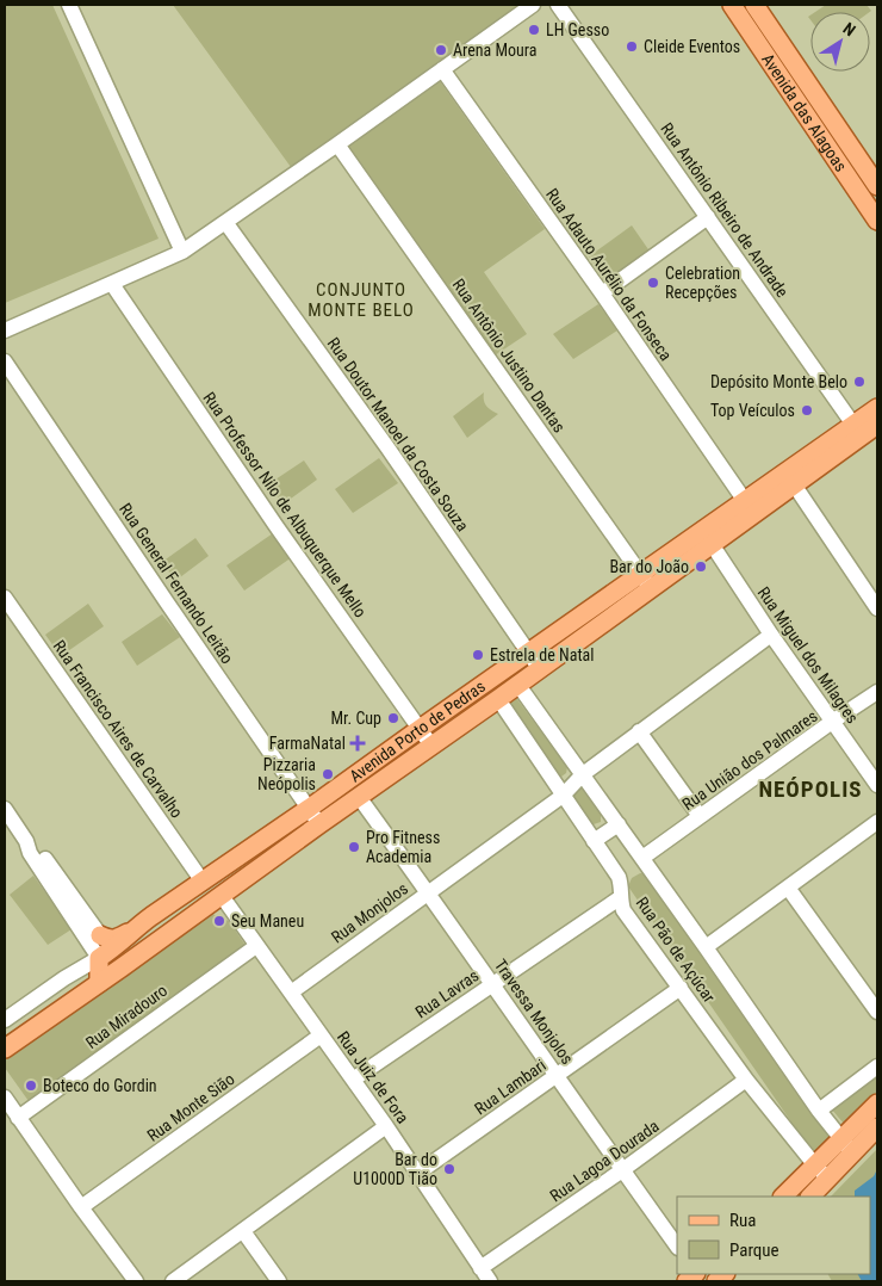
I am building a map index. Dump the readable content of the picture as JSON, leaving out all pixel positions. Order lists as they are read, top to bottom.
{
  "streets": {
    "main road": ["Avenida das Alagoas", "Avenida Porto de Pedras"],
    "street": [
      "Rua Antônio Ribeiro de Andrade",
      "Rua Adauto Aurélio da Fonseca",
      "Rua Antônio Justino Dantas",
      "Rua Doutor Manoel da Costa Souza",
      "Rua Professor Nilo de Albuquerque Mello",
      "Rua General Fernando Leitão",
      "Rua Miguel dos Milagres",
      "Rua Francisco Aires de Carvalho",
      "Rua União dos Palmares",
      "Rua Monjolos",
      "Rua Pão de Açúcar",
      "Rua Lavras",
      "Travessa Monjolos",
      "Rua Miradouro",
      "Rua Juiz de Fora",
      "Rua Lambari",
      "Rua Monte Sião",
      "Rua Lagoa Dourada"
    ]
  },
  "crossings": [
    ["Rua Antônio Ribeiro de Andrade", "Avenida Porto de Pedras"],
    ["Rua Adauto Aurélio da Fonseca", "Avenida Porto de Pedras"],
    ["Rua Antônio Justino Dantas", "Avenida Porto de Pedras"],
    ["Rua Doutor Manoel da Costa Souza", "Avenida Porto de Pedras"],
    ["Rua Professor Nilo de Albuquerque Mello", "Avenida Porto de Pedras"],
    ["Rua General Fernando Leitão", "Avenida Porto de Pedras"],
    ["Rua Miguel dos Milagres", "Avenida Porto de Pedras"],
    ["Rua Miguel dos Milagres", "Rua União dos Palmares"],
    ["Rua Miguel dos Milagres", "Rua Monjolos"],
    ["Rua Francisco Aires de Carvalho", "Avenida Porto de Pedras"],
    ["Avenida Porto de Pedras", "Rua Pão de Açúcar"],
    ["Avenida Porto de Pedras", "Travessa Monjolos"],
    ["Avenida Porto de Pedras", "Rua Juiz de Fora"],
    ["Rua União dos Palmares", "Rua Pão de Açúcar"],
    ["Rua Monjolos", "Rua Pão de Açúcar"],
    ["Rua Monjolos", "Travessa Monjolos"],
    ["Rua Monjolos", "Rua Juiz de Fora"],
    ["Rua Pão de Açúcar", "Rua Lavras"],
    ["Rua Pão de Açúcar", "Rua Lambari"],
    ["Rua Pão de Açúcar", "Rua Lagoa Dourada"],
    ["Rua Lavras", "Travessa Monjolos"],
    ["Rua Lavras", "Rua Juiz de Fora"],
    ["Travessa Monjolos", "Rua Lambari"],
    ["Travessa Monjolos", "Rua Lagoa Dourada"],
    ["Rua Miradouro", "Rua Juiz de Fora"],
    ["Rua Juiz de Fora", "Rua Lambari"],
    ["Rua Juiz de Fora", "Rua Monte Sião"],
    ["Rua Juiz de Fora", "Rua Lagoa Dourada"]
  ],
  "districts": ["CONJUNTO MONTE BELO", "NEÓPOLIS"],
  "places": {
    "other": [
      "LH Gesso",
      "Cleide Eventos",
      "Arena Moura",
      "Celebration Recepções",
      "Depósito Monte Belo",
      "Top Veículos",
      "Bar do João",
      "Estrela de Natal",
      "Mr. Cup",
      "Pizzaria Neópolis",
      "Pro Fitness Academia",
      "Seu Maneu",
      "Boteco do Gordin",
      "Bar do U1000D Tião"
    ],
    "health": ["FarmaNatal"]
  },
  "legend": ["Rua", "Parque"],
  "north": "top right"
}
